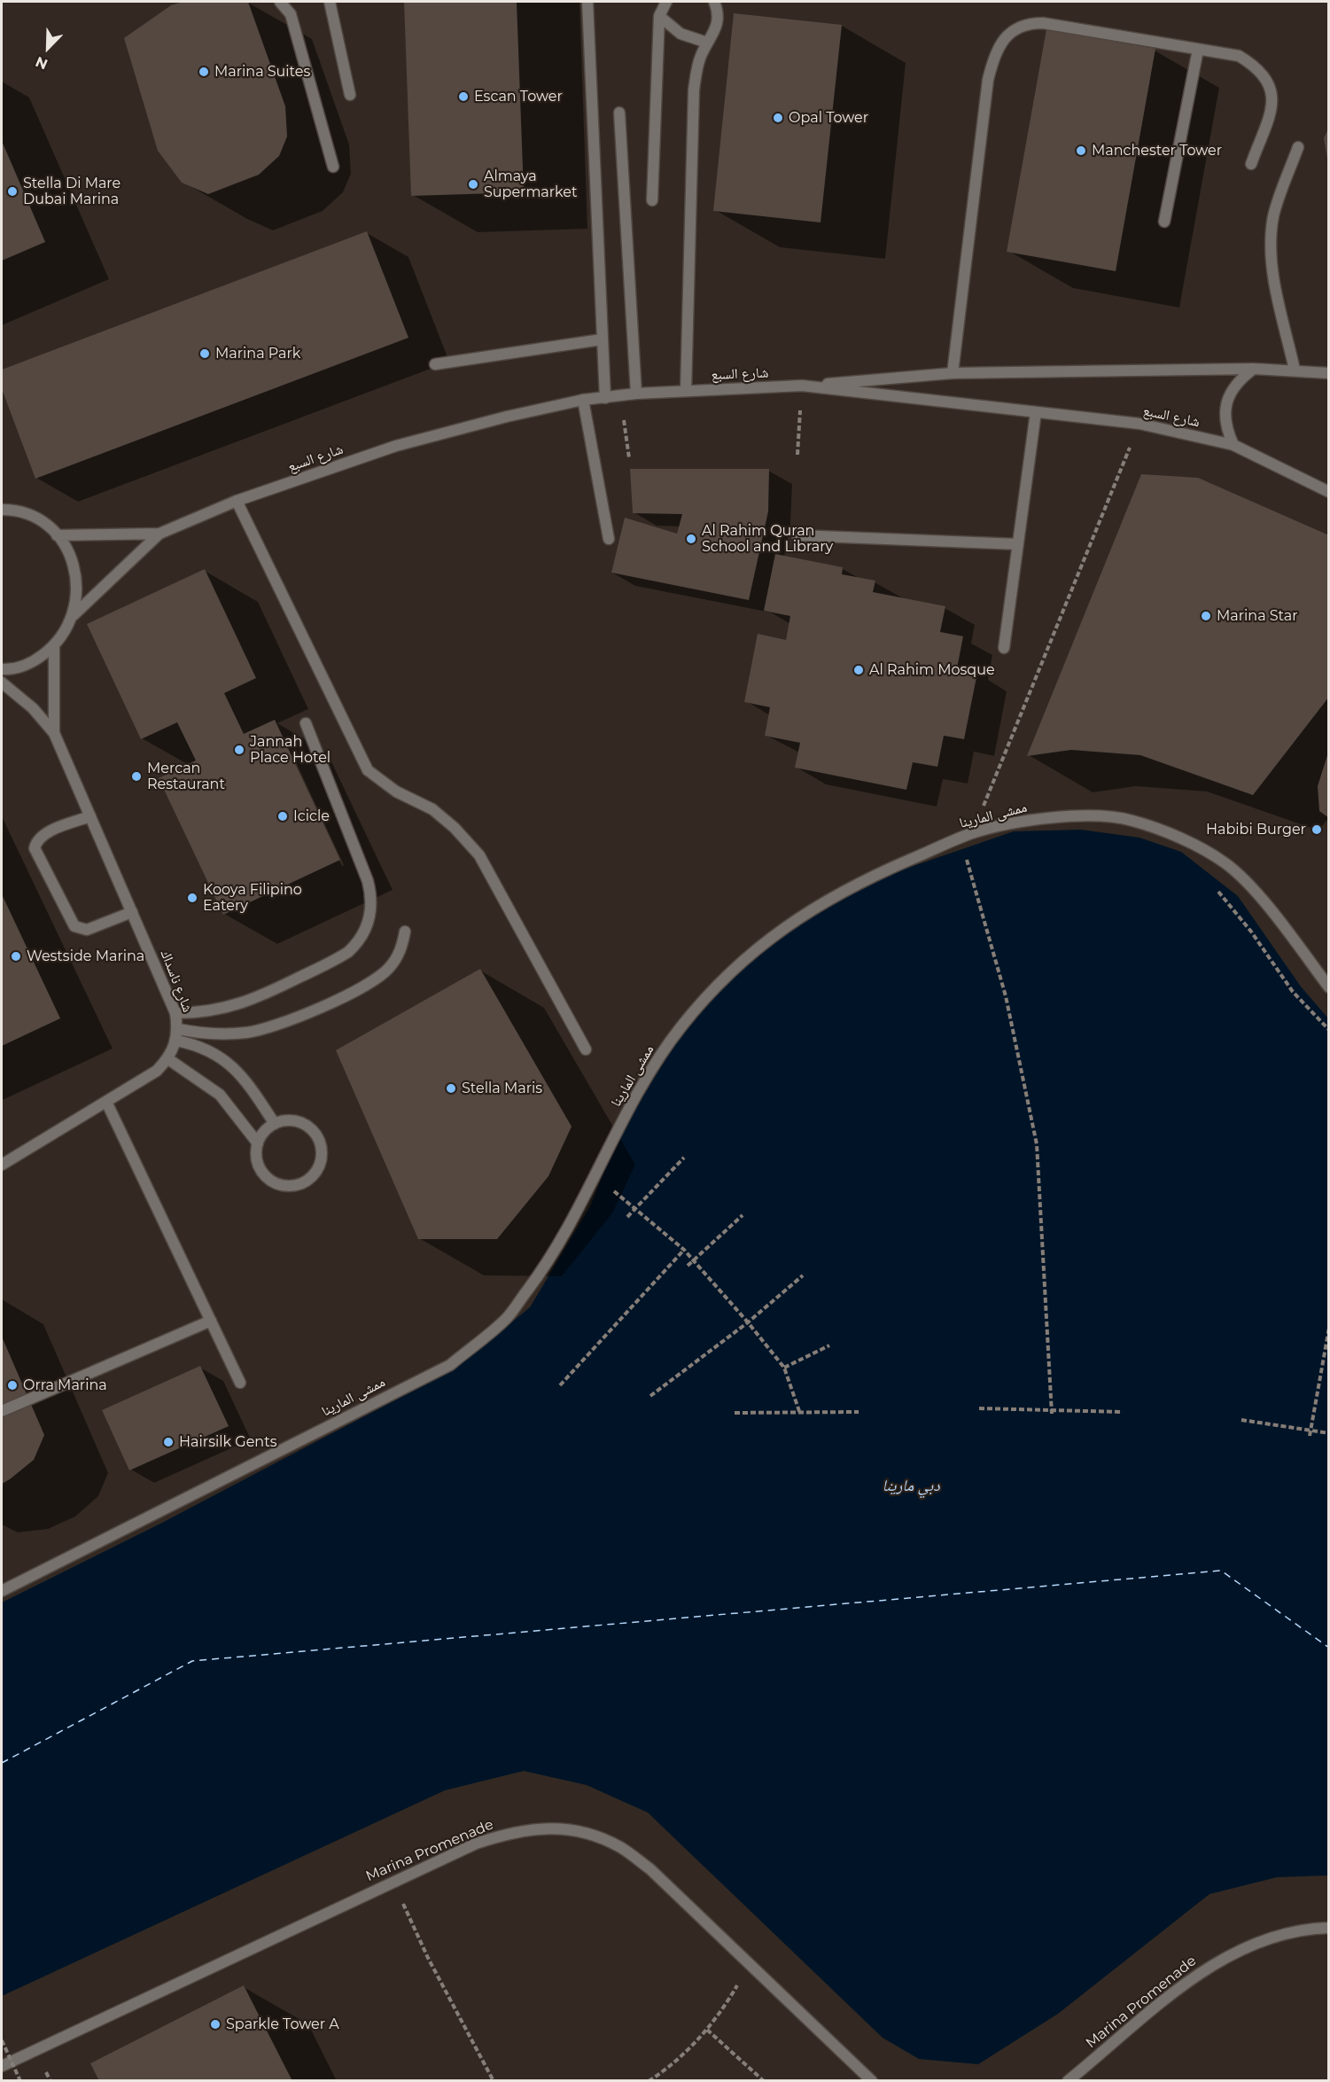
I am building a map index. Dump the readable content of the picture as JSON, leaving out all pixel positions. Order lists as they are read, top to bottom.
{
  "streets": {
    "street": [
      "شارع السبع",
      "ممشى المارينا",
      "شارع ناسداك",
      "Marina Promenade"
    ]
  },
  "water": ["دبي مارينا"],
  "places": [
    "Marina Suites",
    "Escan Tower",
    "Opal Tower",
    "Manchester Tower",
    "Almaya Supermarket",
    "Stella Di Mare Dubai Marina",
    "Marina Park",
    "Al Rahim Quran School and Library",
    "Marina Star",
    "Al Rahim Mosque",
    "Jannah Place Hotel",
    "Mercan Restaurant",
    "Icicle",
    "Habibi Burger",
    "Kooya Filipino Eatery",
    "Westside Marina",
    "Stella Maris",
    "Orra Marina",
    "Hairsilk Gents",
    "Sparkle Tower A"
  ],
  "north": "bottom left"
}
